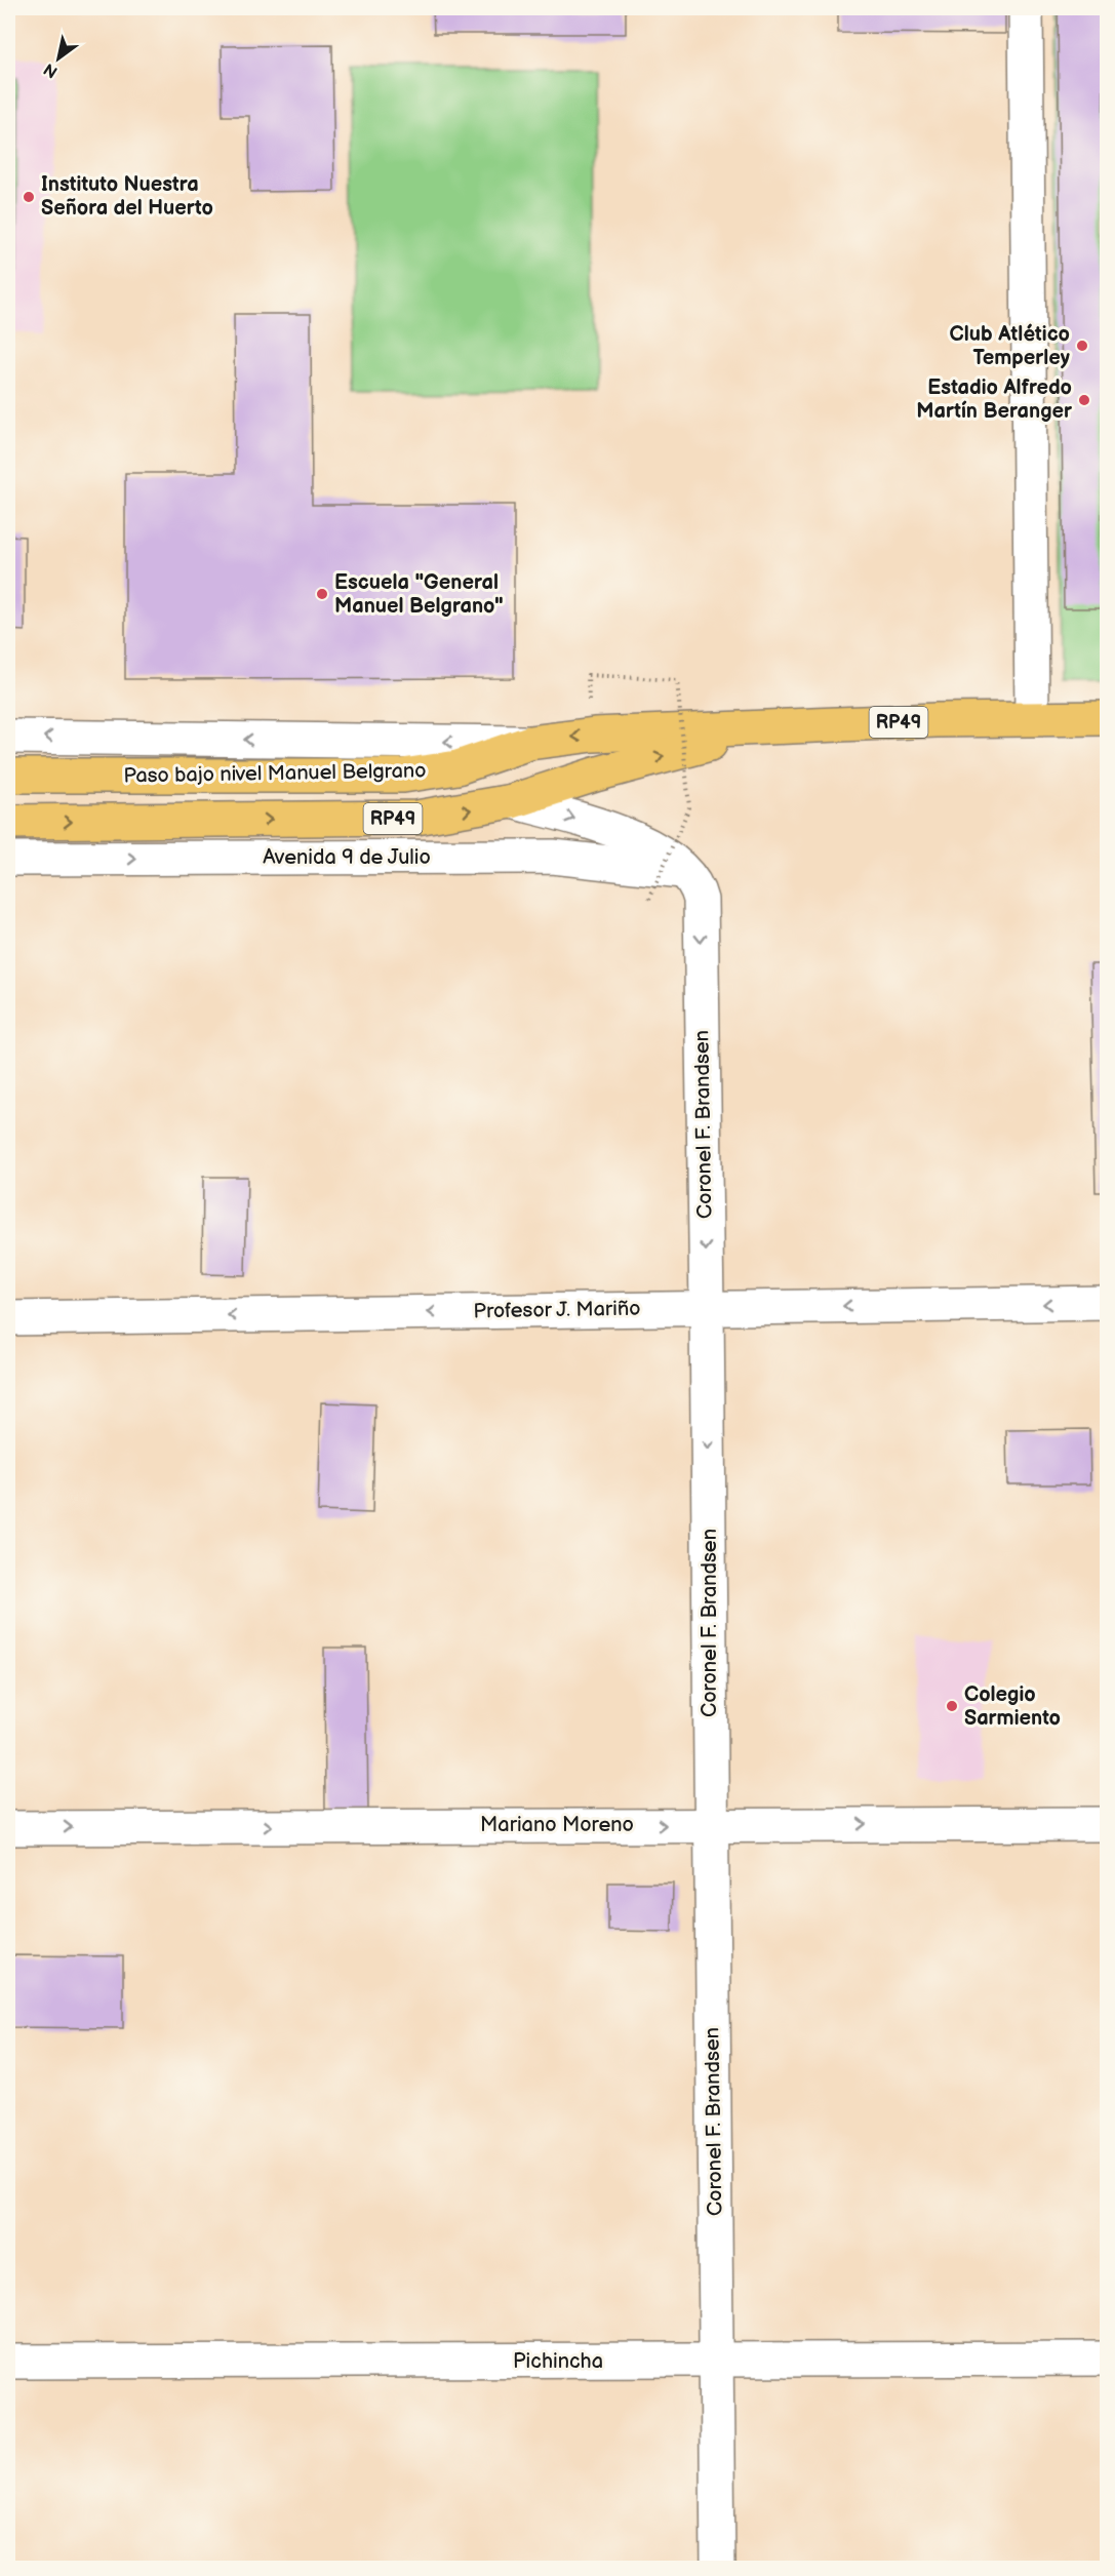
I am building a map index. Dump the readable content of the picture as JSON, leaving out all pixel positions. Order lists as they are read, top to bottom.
{
  "streets": {
    "main road": ["RP49", "Paso bajo nivel Manuel Belgrano"],
    "street": [
      "Avenida 9 de Julio",
      "Coronel F. Brandsen",
      "Profesor J. Mariño",
      "Mariano Moreno",
      "Pichincha"
    ]
  },
  "crossings": [
    ["RP49", "Paso bajo nivel Manuel Belgrano"],
    ["RP49", "Coronel F. Brandsen"],
    ["Avenida 9 de Julio", "Coronel F. Brandsen"],
    ["Coronel F. Brandsen", "Profesor J. Mariño"],
    ["Coronel F. Brandsen", "Mariano Moreno"],
    ["Coronel F. Brandsen", "Pichincha"]
  ],
  "one_way": ["Coronel F. Brandsen", "Profesor J. Mariño", "Mariano Moreno"],
  "places": [
    "Instituto Nuestra Señora del Huerto",
    "Club Atlético Temperley",
    "Estadio Alfredo Martín Beranger",
    "Escuela \"General Manuel Belgrano\"",
    "Colegio Sarmiento"
  ],
  "north": "bottom left"
}
